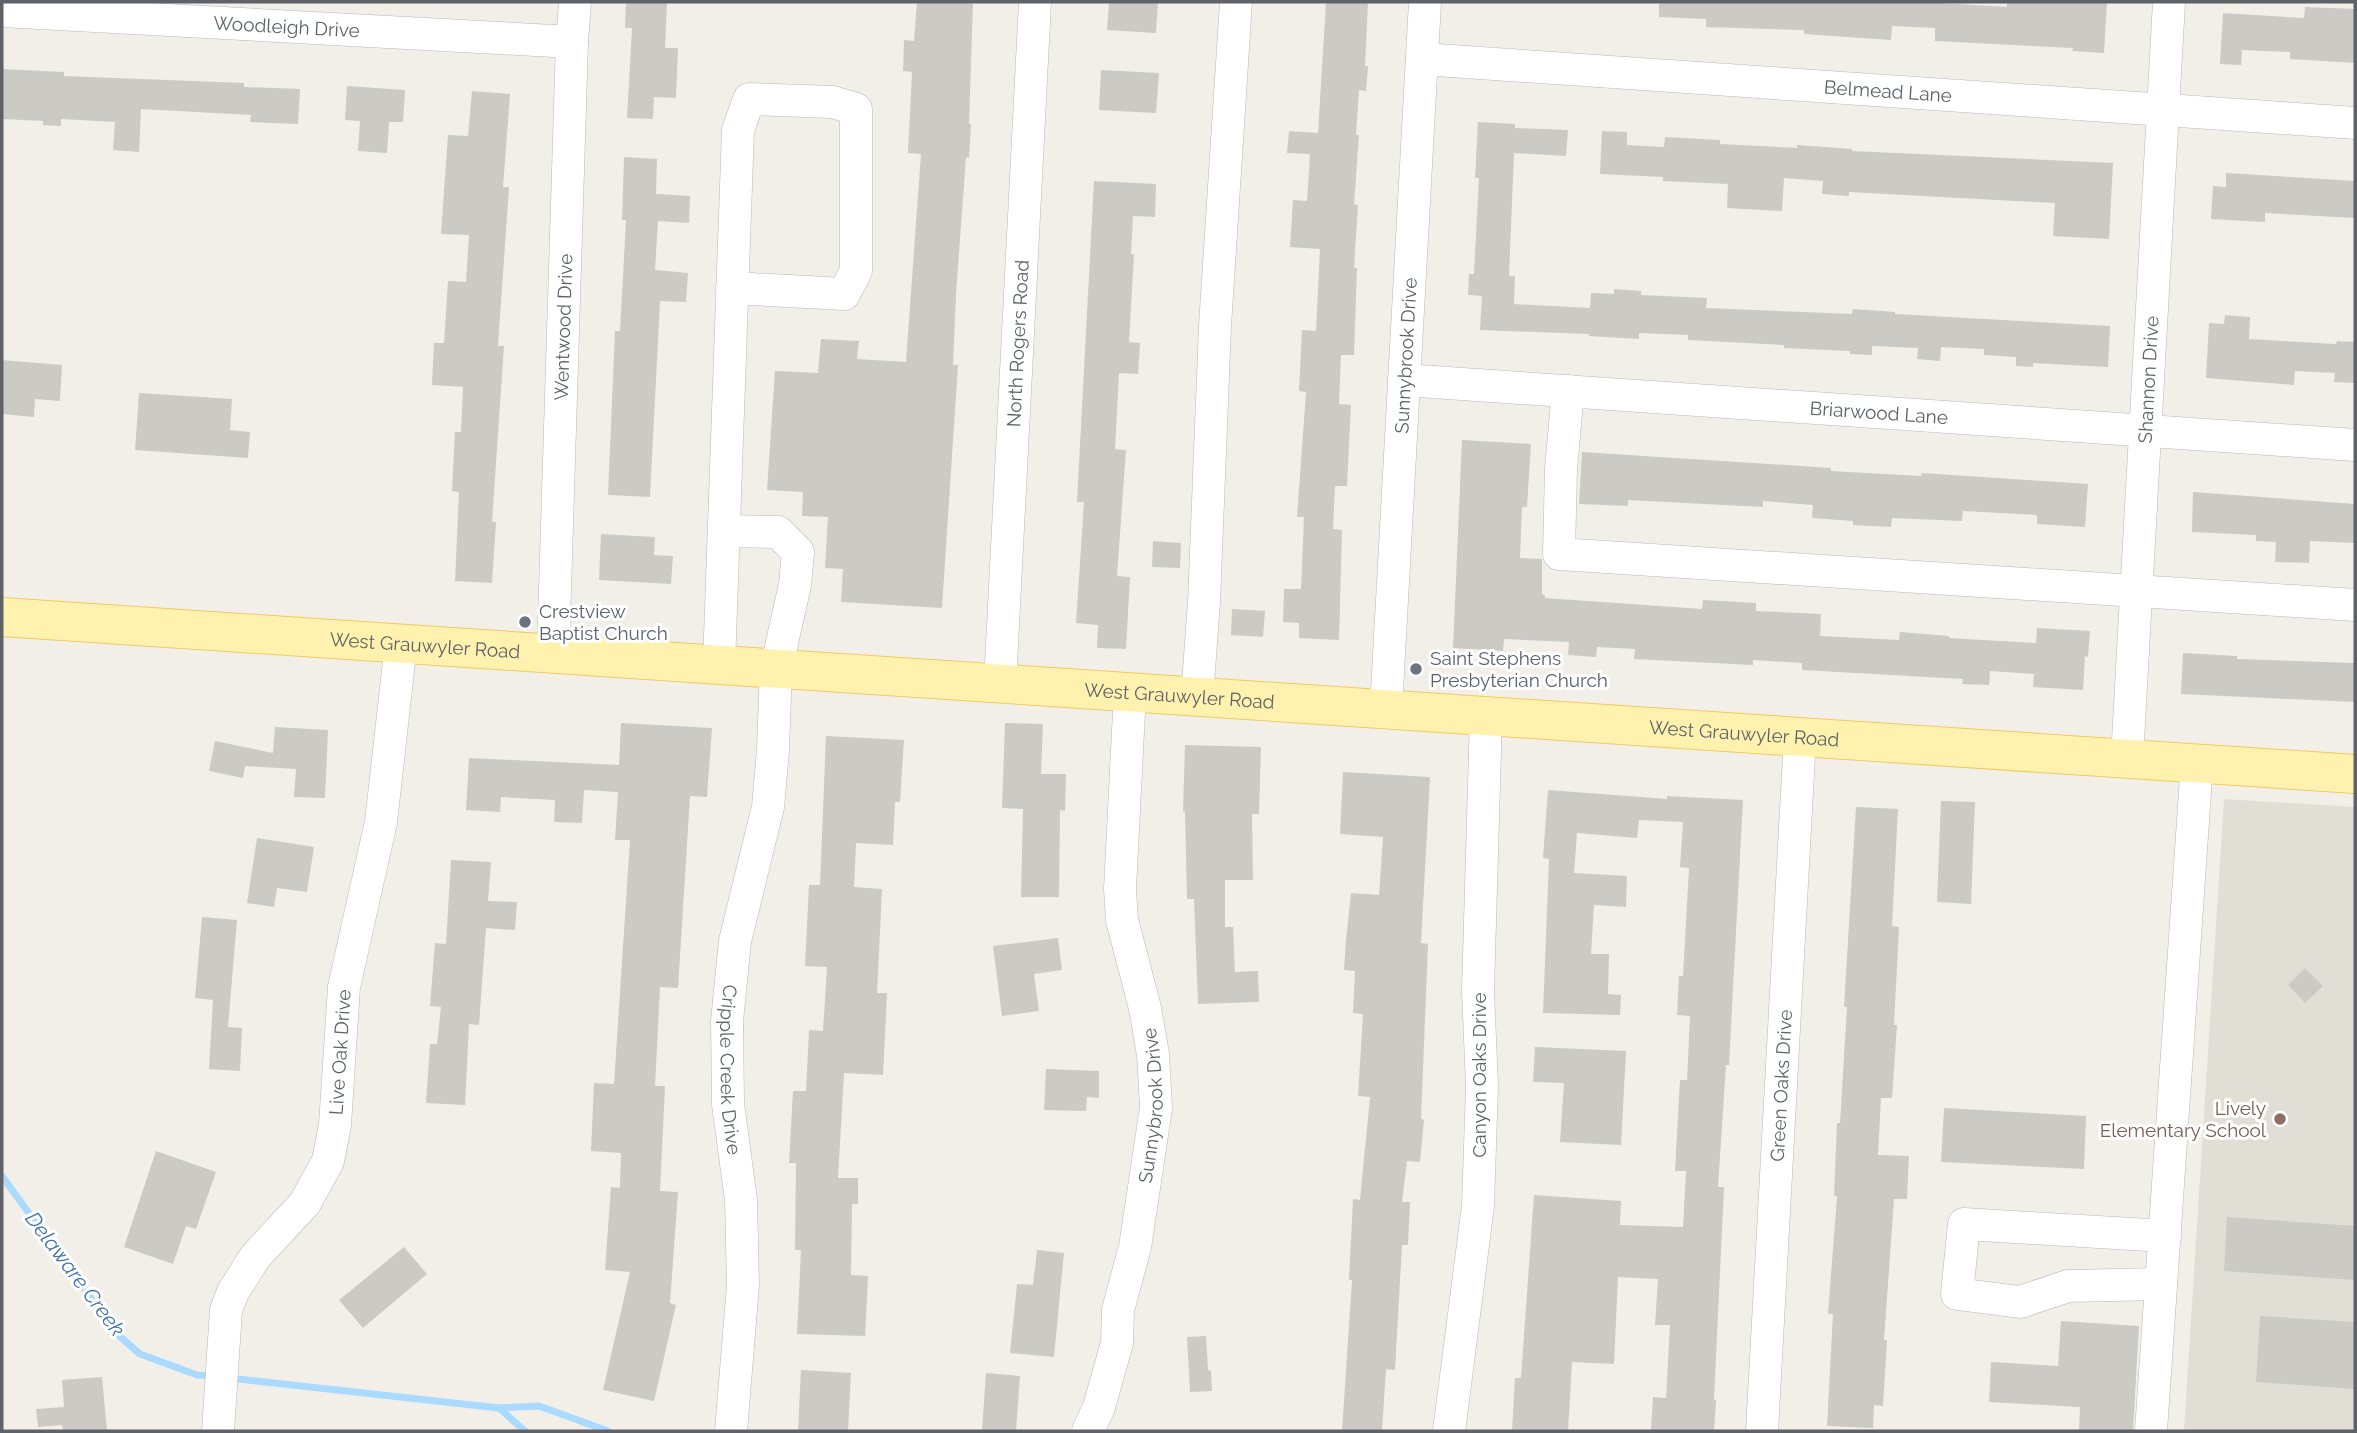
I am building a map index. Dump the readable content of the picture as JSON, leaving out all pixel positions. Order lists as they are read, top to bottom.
{
  "streets": {
    "main road": ["West Grauwyler Road"],
    "street": [
      "Woodleigh Drive",
      "Belmead Lane",
      "Wentwood Drive",
      "North Rogers Road",
      "Sunnybrook Drive",
      "Shannon Drive",
      "Briarwood Lane",
      "Live Oak Drive",
      "Cripple Creek Drive",
      "Canyon Oaks Drive",
      "Green Oaks Drive"
    ]
  },
  "crossings": [
    ["Woodleigh Drive", "Wentwood Drive"],
    ["Belmead Lane", "Sunnybrook Drive"],
    ["Belmead Lane", "Shannon Drive"],
    ["Wentwood Drive", "West Grauwyler Road"],
    ["North Rogers Road", "West Grauwyler Road"],
    ["Sunnybrook Drive", "Briarwood Lane"],
    ["Sunnybrook Drive", "West Grauwyler Road"],
    ["Shannon Drive", "Briarwood Lane"],
    ["Shannon Drive", "West Grauwyler Road"],
    ["West Grauwyler Road", "Live Oak Drive"],
    ["West Grauwyler Road", "Cripple Creek Drive"],
    ["West Grauwyler Road", "Canyon Oaks Drive"],
    ["West Grauwyler Road", "Green Oaks Drive"]
  ],
  "water": ["Delaware Creek"],
  "places": ["Crestview Baptist Church", "Saint Stephens Presbyterian Church", "Lively Elementary School"]
}
